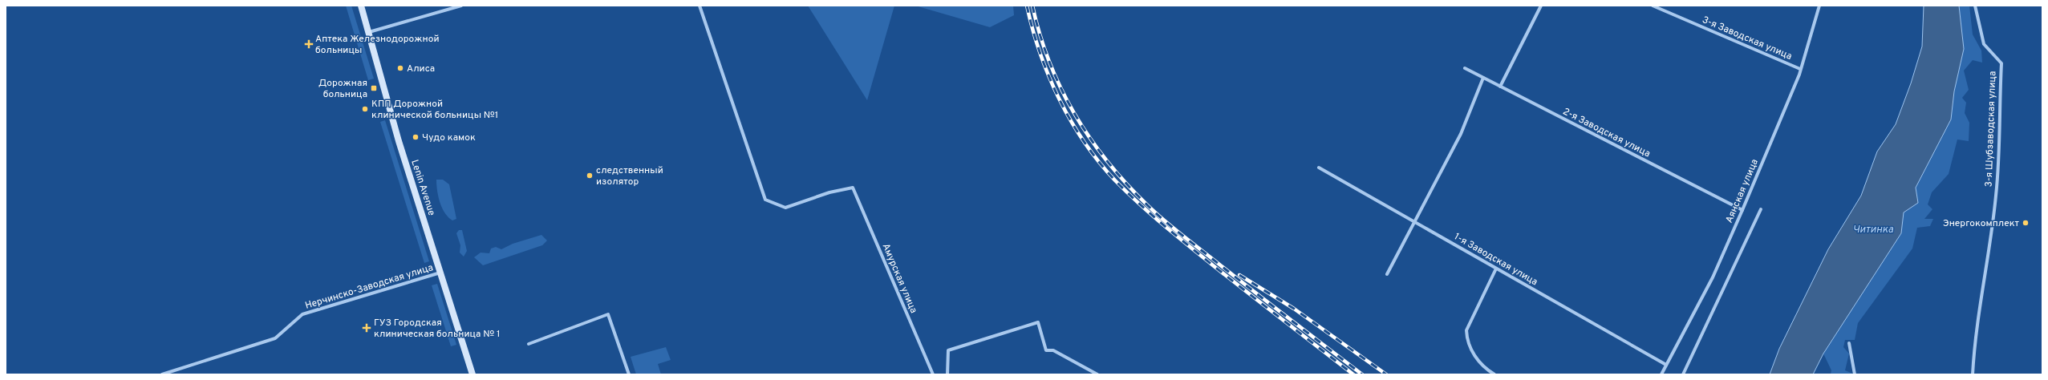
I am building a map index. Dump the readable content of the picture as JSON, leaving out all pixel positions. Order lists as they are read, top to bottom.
{
  "streets": {
    "main road": ["Lenin Avenue"],
    "street": [
      "3-я Заводская улица",
      "3-я Шубзаводская улица",
      "2-я Заводская улица",
      "Аянская улица",
      "1-я Заводская улица",
      "Амурская улица",
      "Нерчинско-Заводская улица"
    ]
  },
  "crossings": [
    ["3-я Заводская улица", "Аянская улица"],
    ["2-я Заводская улица", "Аянская улица"],
    ["Lenin Avenue", "Нерчинско-Заводская улица"],
    ["Аянская улица", "1-я Заводская улица"]
  ],
  "water": ["Читинка"],
  "places": {
    "health": ["Аптека Железнодорожной больницы", "ГУЗ Городская клиническая больница № 1"],
    "other": [
      "Алиса",
      "КПП Дорожной клинической больницы №1",
      "Чудо камок",
      "следственный изолятор",
      "Энергокомплект"
    ],
    "transit": ["Дорожная больница"]
  }
}
